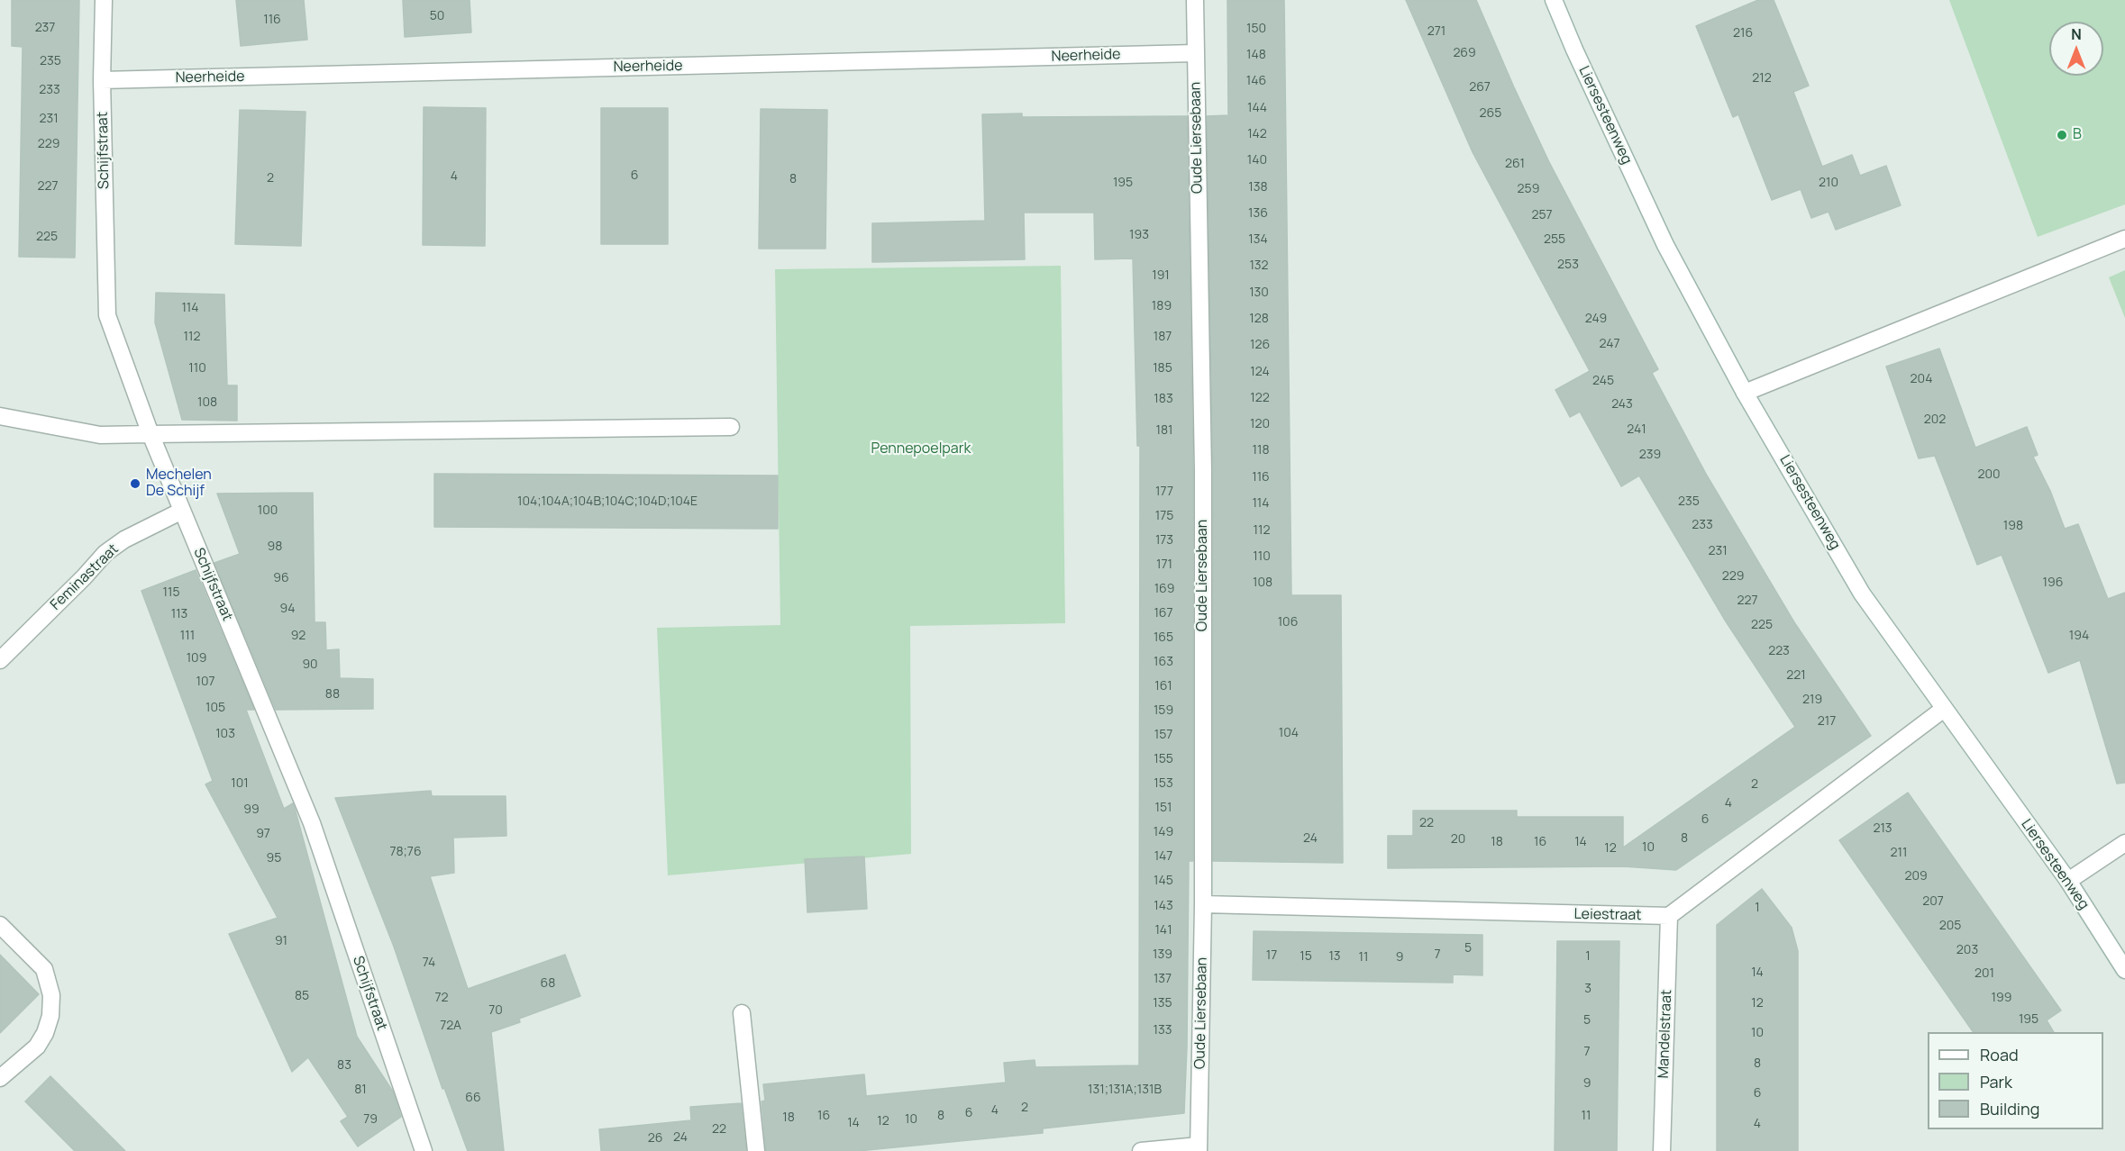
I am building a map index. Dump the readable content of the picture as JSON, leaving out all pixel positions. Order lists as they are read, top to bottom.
{
  "streets": {
    "street": [
      "Neerheide",
      "Liersesteenweg",
      "Oude Liersebaan",
      "Schijfstraat",
      "Feminastraat",
      "Leiestraat",
      "Mandelstraat"
    ]
  },
  "crossings": [
    ["Neerheide", "Oude Liersebaan"],
    ["Neerheide", "Schijfstraat"],
    ["Oude Liersebaan", "Leiestraat"],
    ["Schijfstraat", "Feminastraat"],
    ["Leiestraat", "Mandelstraat"]
  ],
  "parks": ["Pennepoelpark"],
  "places": ["B", "Mechelen De Schijf"],
  "house_numbers": [
    "50",
    "116",
    "237",
    "150",
    "271",
    "216",
    "269",
    "148",
    "235",
    "212",
    "146",
    "267",
    "233",
    "144",
    "265",
    "231",
    "142",
    "229",
    "140",
    "261",
    "6",
    "4",
    "2",
    "8",
    "195",
    "210",
    "227",
    "138",
    "259",
    "136",
    "257",
    "193",
    "225",
    "134",
    "255",
    "253",
    "132",
    "191",
    "130",
    "189",
    "114",
    "128",
    "249",
    "112",
    "187",
    "247",
    "126",
    "110",
    "185",
    "124",
    "204",
    "245",
    "122",
    "183",
    "108",
    "243",
    "202",
    "120",
    "241",
    "181",
    "118",
    "239",
    "200",
    "116",
    "177",
    "104;104A;104B;104C;104D;104E",
    "235",
    "114",
    "100",
    "175",
    "233",
    "198",
    "112",
    "173",
    "98",
    "231",
    "110",
    "171",
    "229",
    "96",
    "108",
    "196",
    "169",
    "115",
    "227",
    "94",
    "167",
    "113",
    "106",
    "225",
    "111",
    "92",
    "194",
    "165",
    "223",
    "109",
    "163",
    "90",
    "221",
    "107",
    "161",
    "88",
    "219",
    "105",
    "159",
    "217",
    "104",
    "103",
    "157",
    "155",
    "101",
    "153",
    "2",
    "4",
    "151",
    "99",
    "6",
    "22",
    "213",
    "149",
    "97",
    "24",
    "8",
    "20",
    "18",
    "16",
    "14",
    "10",
    "12",
    "78;76",
    "211",
    "147",
    "95",
    "209",
    "145",
    "207",
    "143",
    "1",
    "205",
    "141",
    "91",
    "5",
    "203",
    "139",
    "7",
    "17",
    "15",
    "13",
    "1",
    "11",
    "9",
    "74",
    "14",
    "201",
    "137",
    "68",
    "3",
    "85",
    "72",
    "199",
    "135",
    "12",
    "70",
    "195",
    "5",
    "72A",
    "133",
    "10",
    "7",
    "8",
    "83",
    "9",
    "81",
    "131;131A;131B",
    "6",
    "66",
    "2",
    "4",
    "6",
    "16",
    "8",
    "11",
    "18",
    "79",
    "10",
    "12",
    "14",
    "4",
    "22",
    "24",
    "26"
  ],
  "legend": ["Road", "Park", "Building"],
  "north": "top"
}
